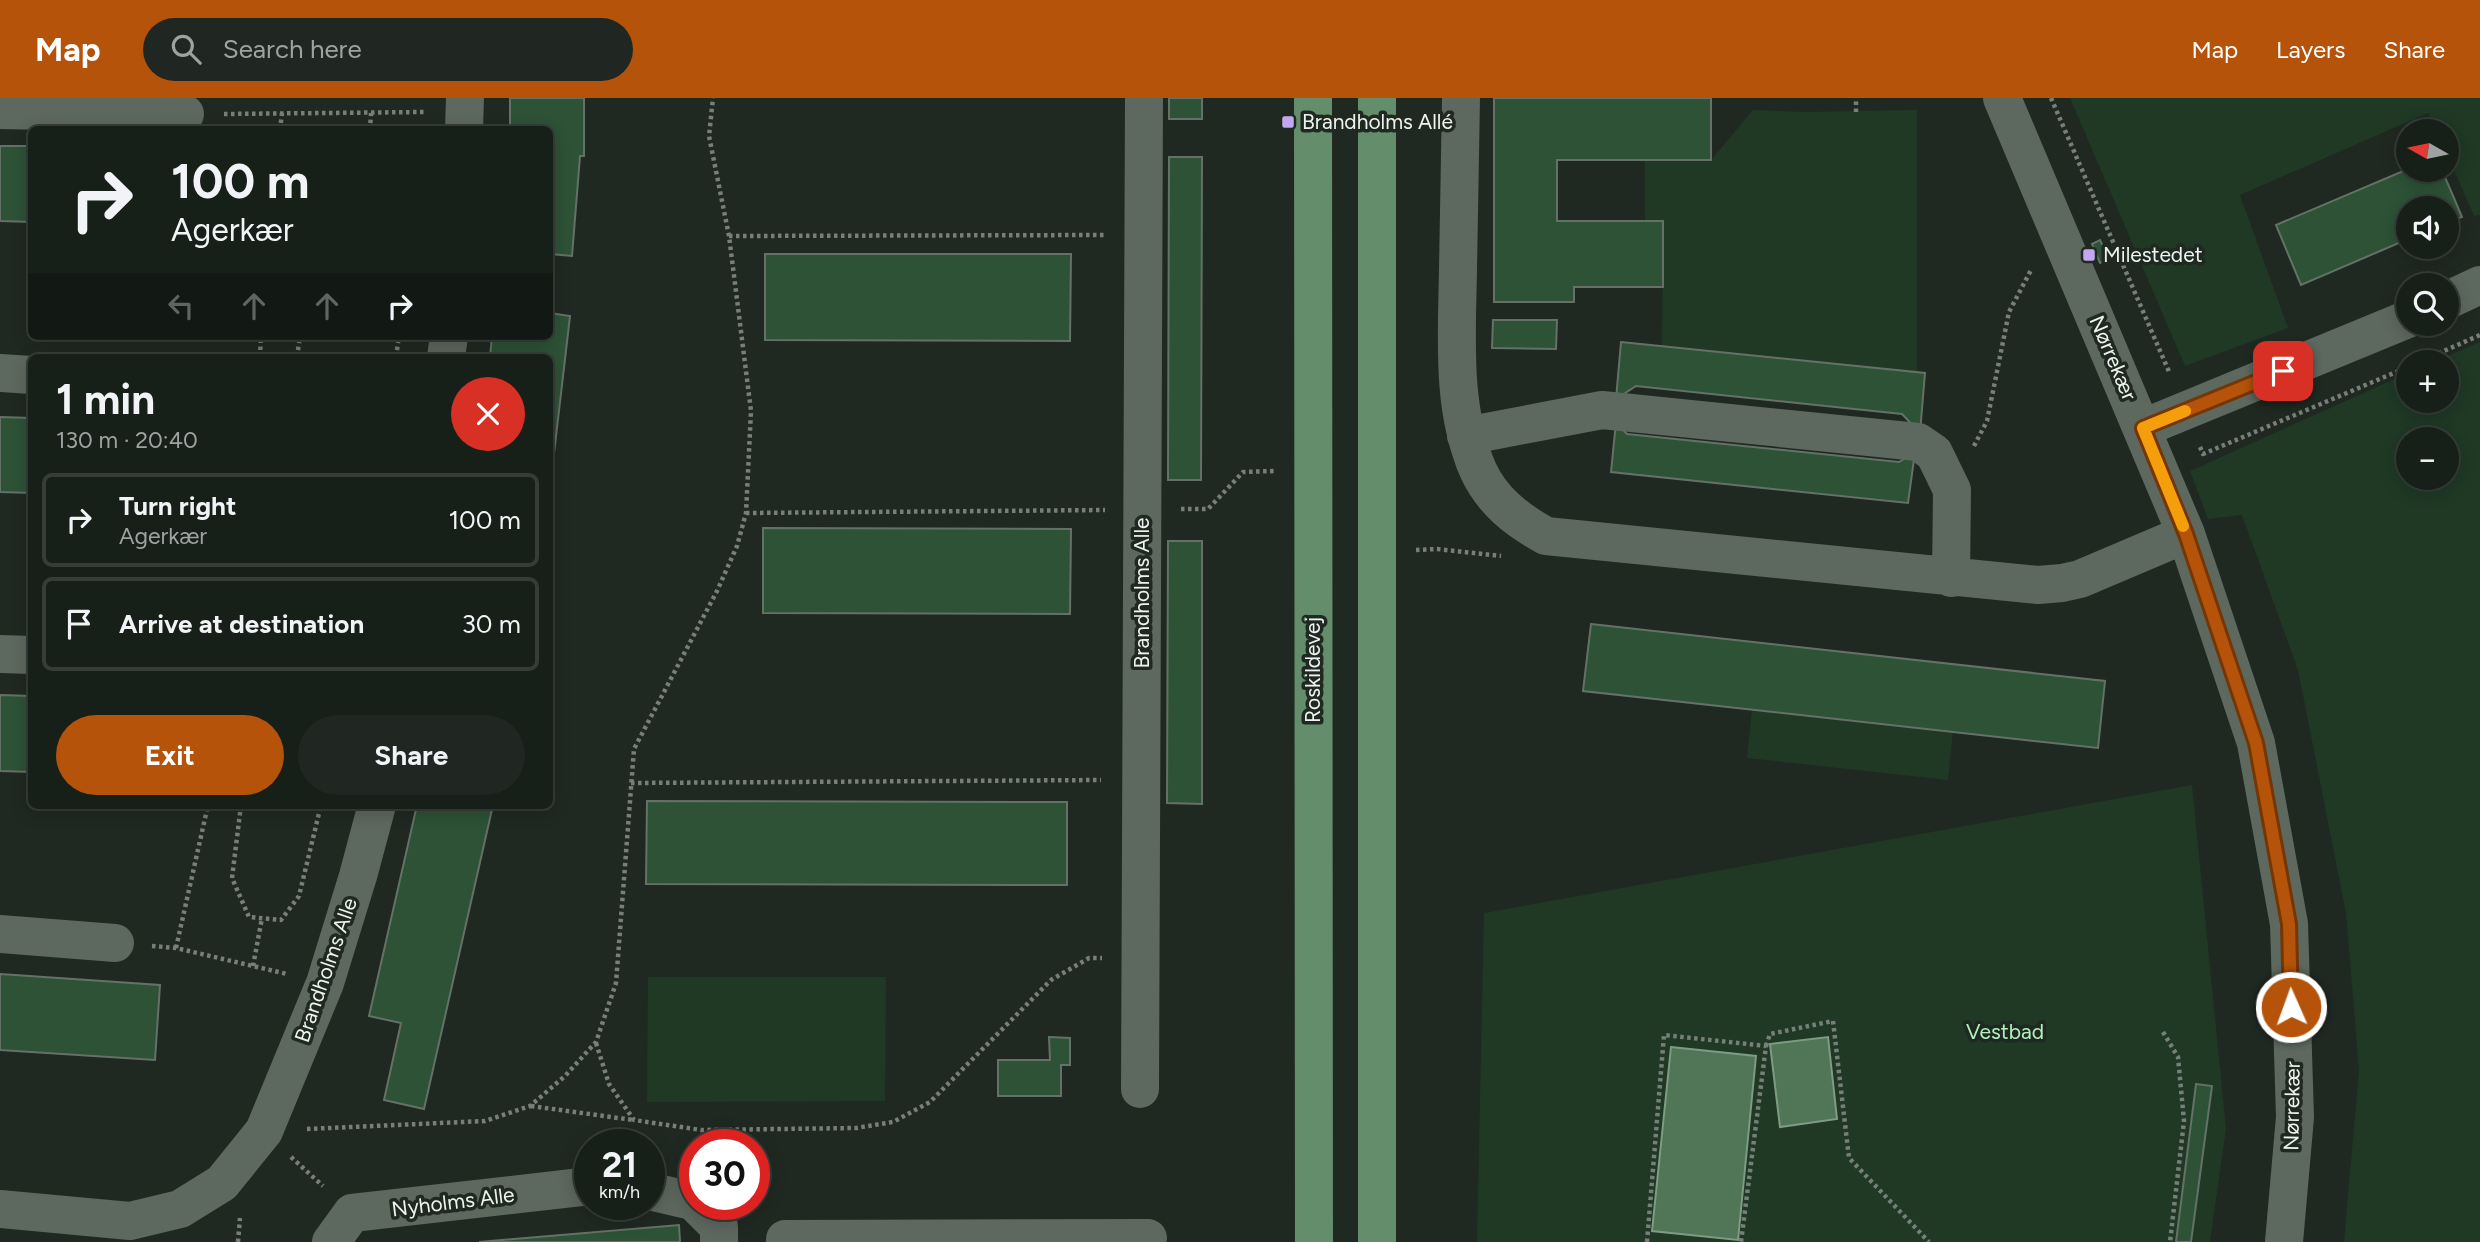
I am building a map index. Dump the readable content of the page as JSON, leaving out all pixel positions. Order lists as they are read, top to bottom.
{
  "streets": {
    "main road": ["Roskildevej"],
    "street": ["Nørrekær", "Brandholms Alle", "Nyholms Alle"]
  },
  "parks": ["Vestbad"],
  "places": {
    "transit": ["Brandholms Allé", "Milestedet"]
  },
  "north": "left",
  "page": {
    "header": "Map",
    "search": "Search here",
    "nav": ["Map", "Layers", "Share"],
    "map_buttons": ["+", "−"],
    "turn": ["100 m", "Agerkær"],
    "heading": ["1 min", "130 m · 20:40"],
    "list": [
      {
        "name": "Turn right",
        "note": "Agerkær",
        "value": "100 m"
      },
      {
        "name": "Arrive at destination",
        "value": "30 m"
      }
    ],
    "buttons": ["Exit", "Share"],
    "speed": "21 km/h",
    "limit": "30"
  }
}
